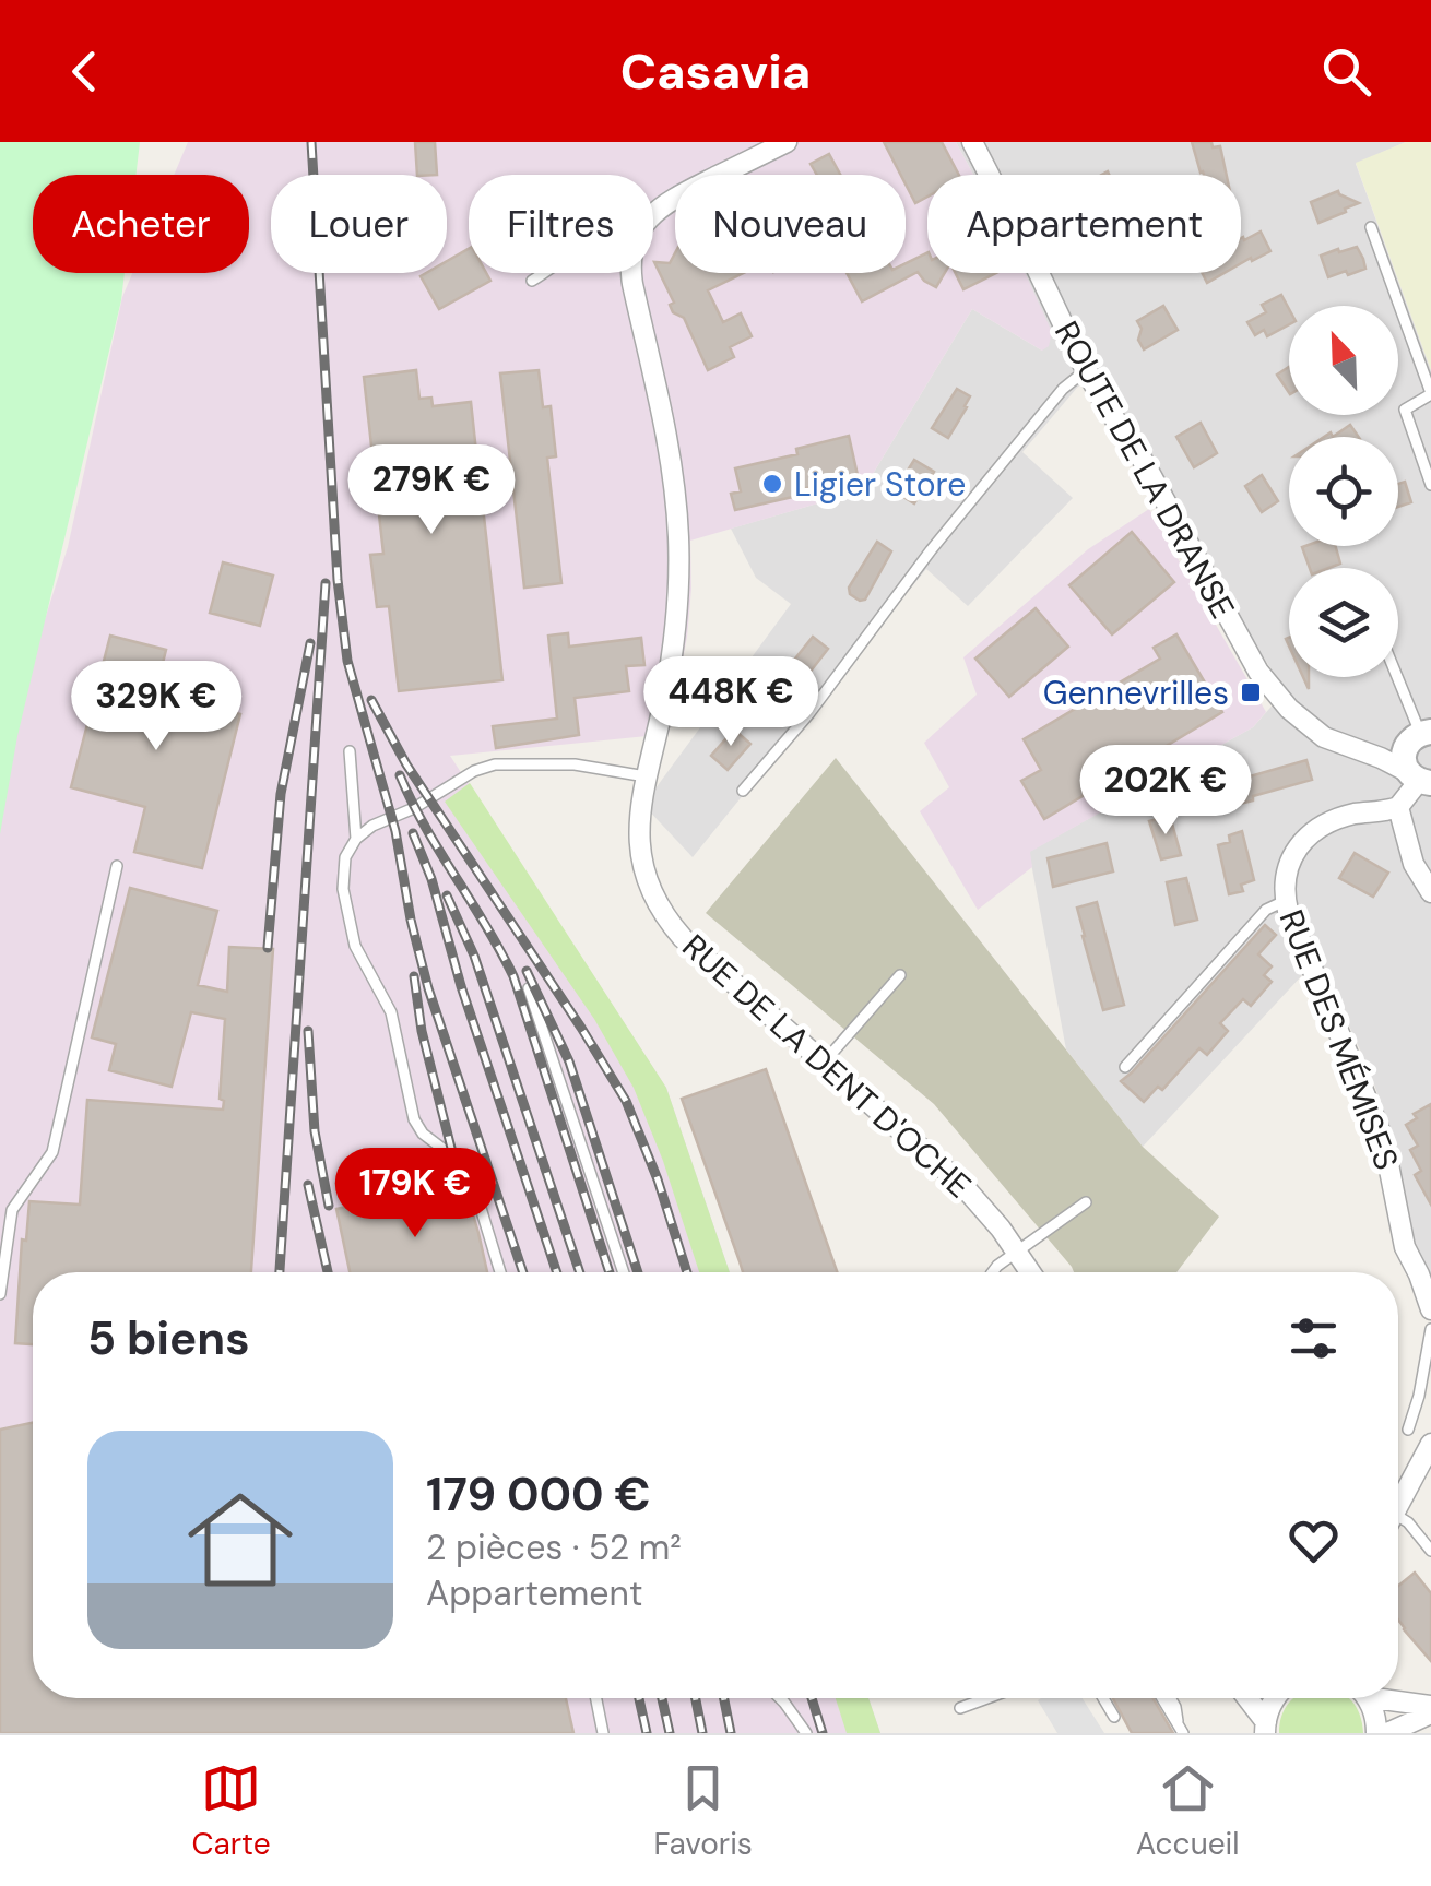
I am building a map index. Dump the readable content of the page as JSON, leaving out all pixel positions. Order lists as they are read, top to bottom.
{
  "streets": {
    "street": ["ROUTE DE LA DRANSE", "RUE DES MÉMISES", "RUE DE LA DENT D'OCHE"]
  },
  "places": {
    "other": ["Ligier Store"],
    "transit": ["Gennevrilles"]
  },
  "north": "top left",
  "page": {
    "header": "Casavia",
    "chip": [
      "Acheter",
      "Louer",
      "Filtres",
      "Nouveau",
      "Appartement"
    ],
    "price": [
      "279K €",
      "448K €",
      "329K €",
      "202K €",
      "179K €"
    ],
    "heading": "5 biens",
    "list": [
      {
        "name": "179 000 €",
        "note": "2 pièces · 52 m² · Appartement"
      }
    ],
    "tabs": ["Carte", "Favoris", "Accueil"]
  }
}
